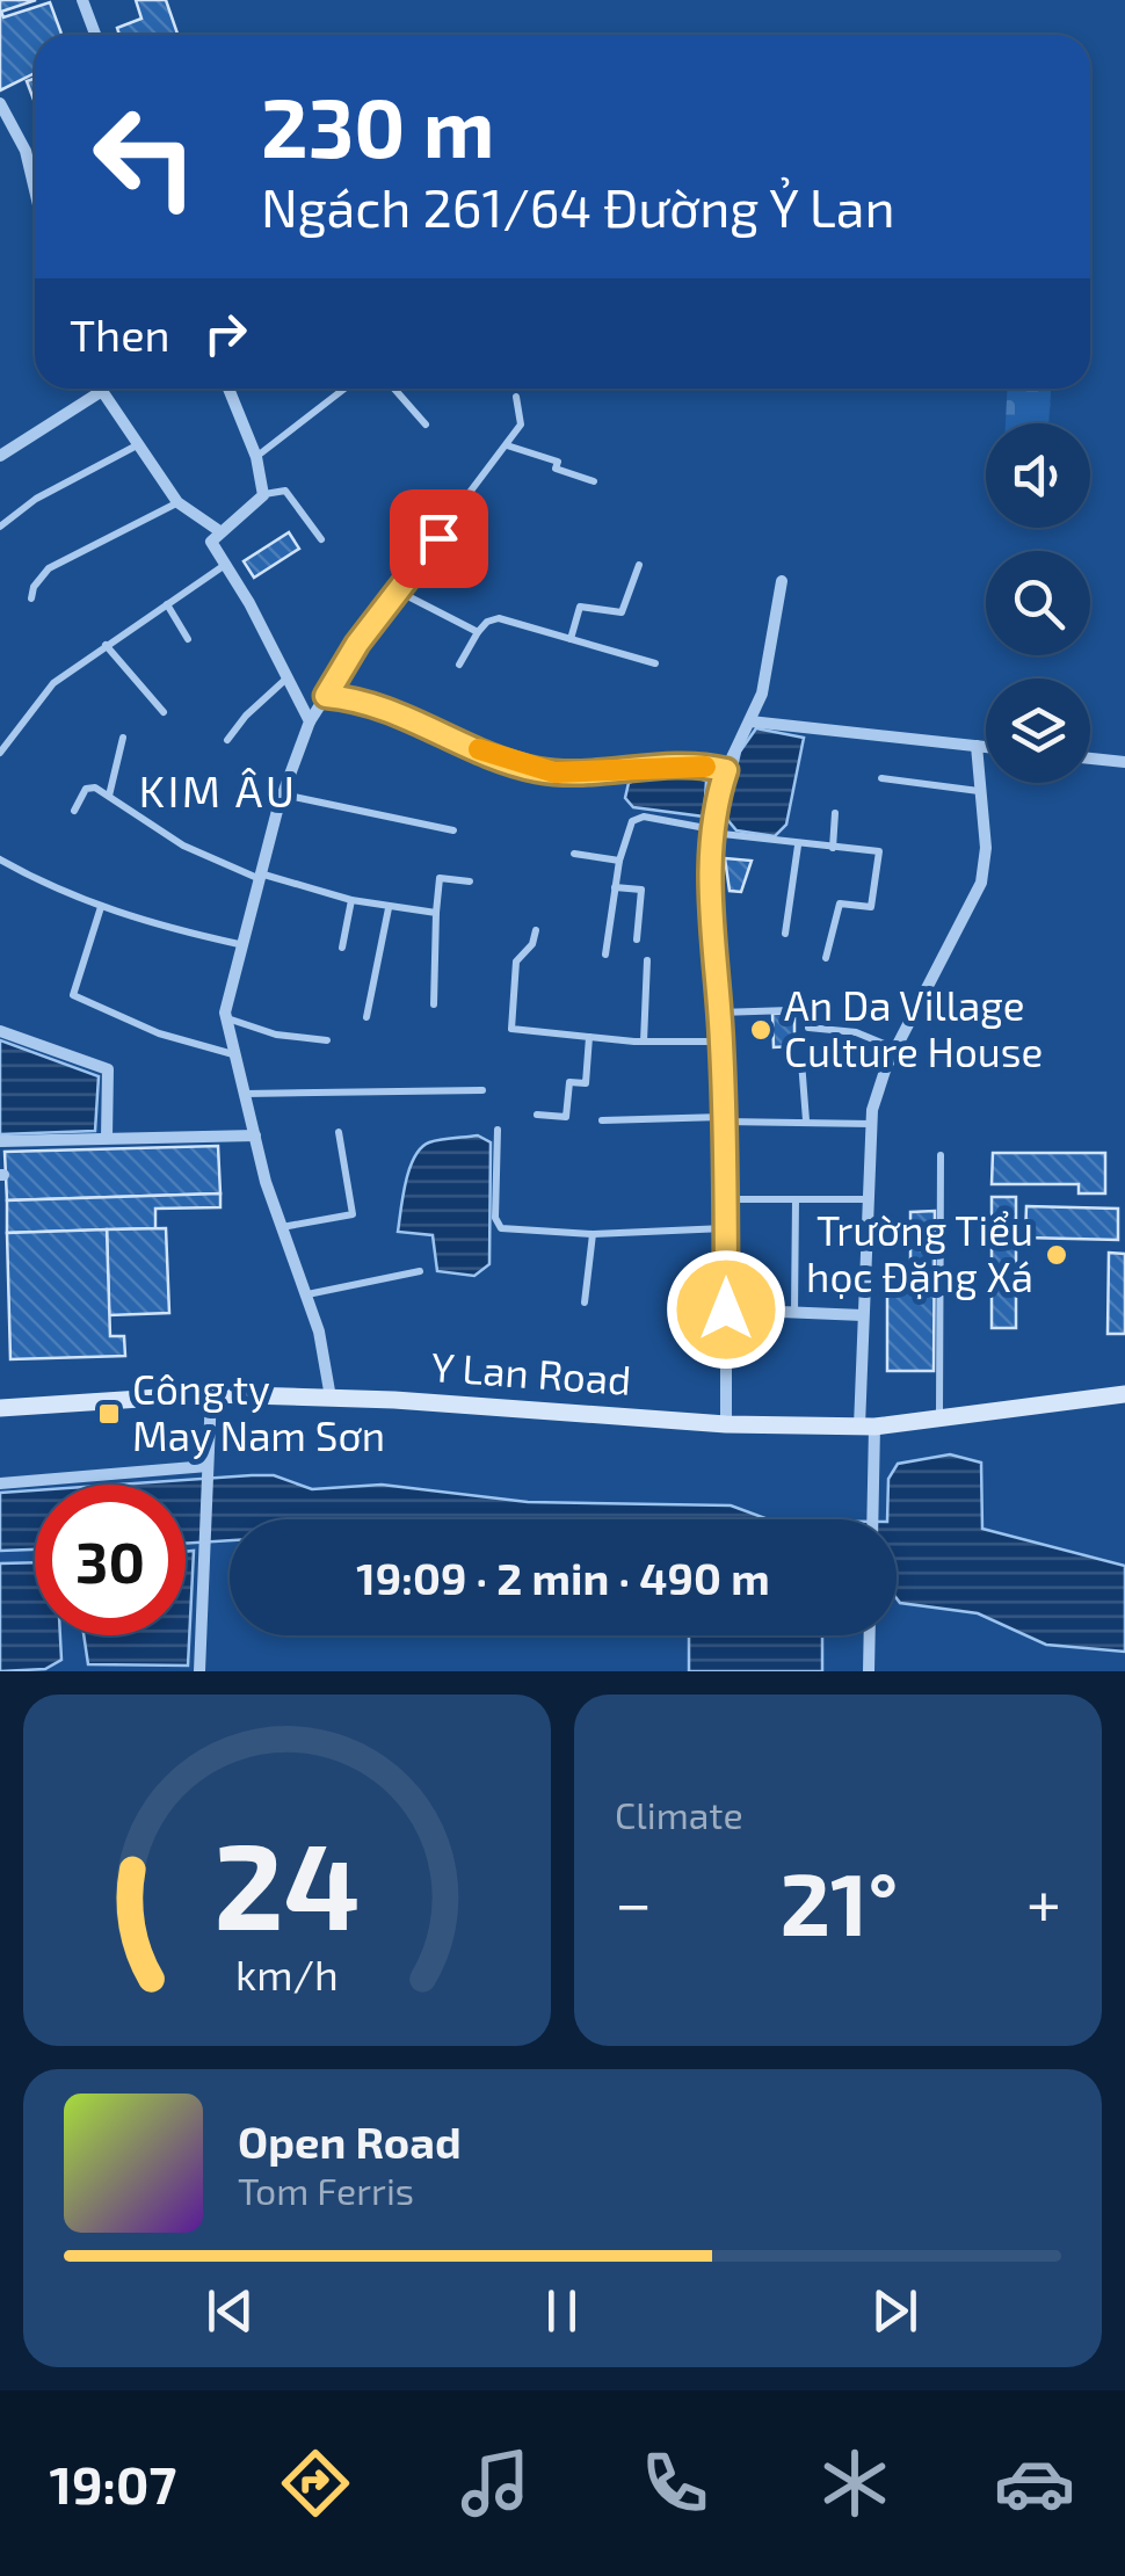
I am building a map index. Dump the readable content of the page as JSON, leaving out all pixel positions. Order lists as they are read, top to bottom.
{
  "streets": {
    "main road": ["Y Lan Road"]
  },
  "districts": ["KIM ÂU"],
  "places": {
    "other": ["An Da Village Culture House", "Trường Tiểu học Đặng Xá"],
    "transit": ["Công ty May Nam Sơn"]
  },
  "page": {
    "turn": ["230 m", "Ngách 261/64 Đường Ỷ Lan"],
    "then": "Then",
    "limit": "30",
    "trip": "19:09 · 2 min · 490 m",
    "tile": "Climate",
    "heat": ["−", "21°", "+"],
    "song": ["Open Road", "Tom Ferris"],
    "tabs": "19:07",
    "gauge": ["24", "km/h"]
  }
}
